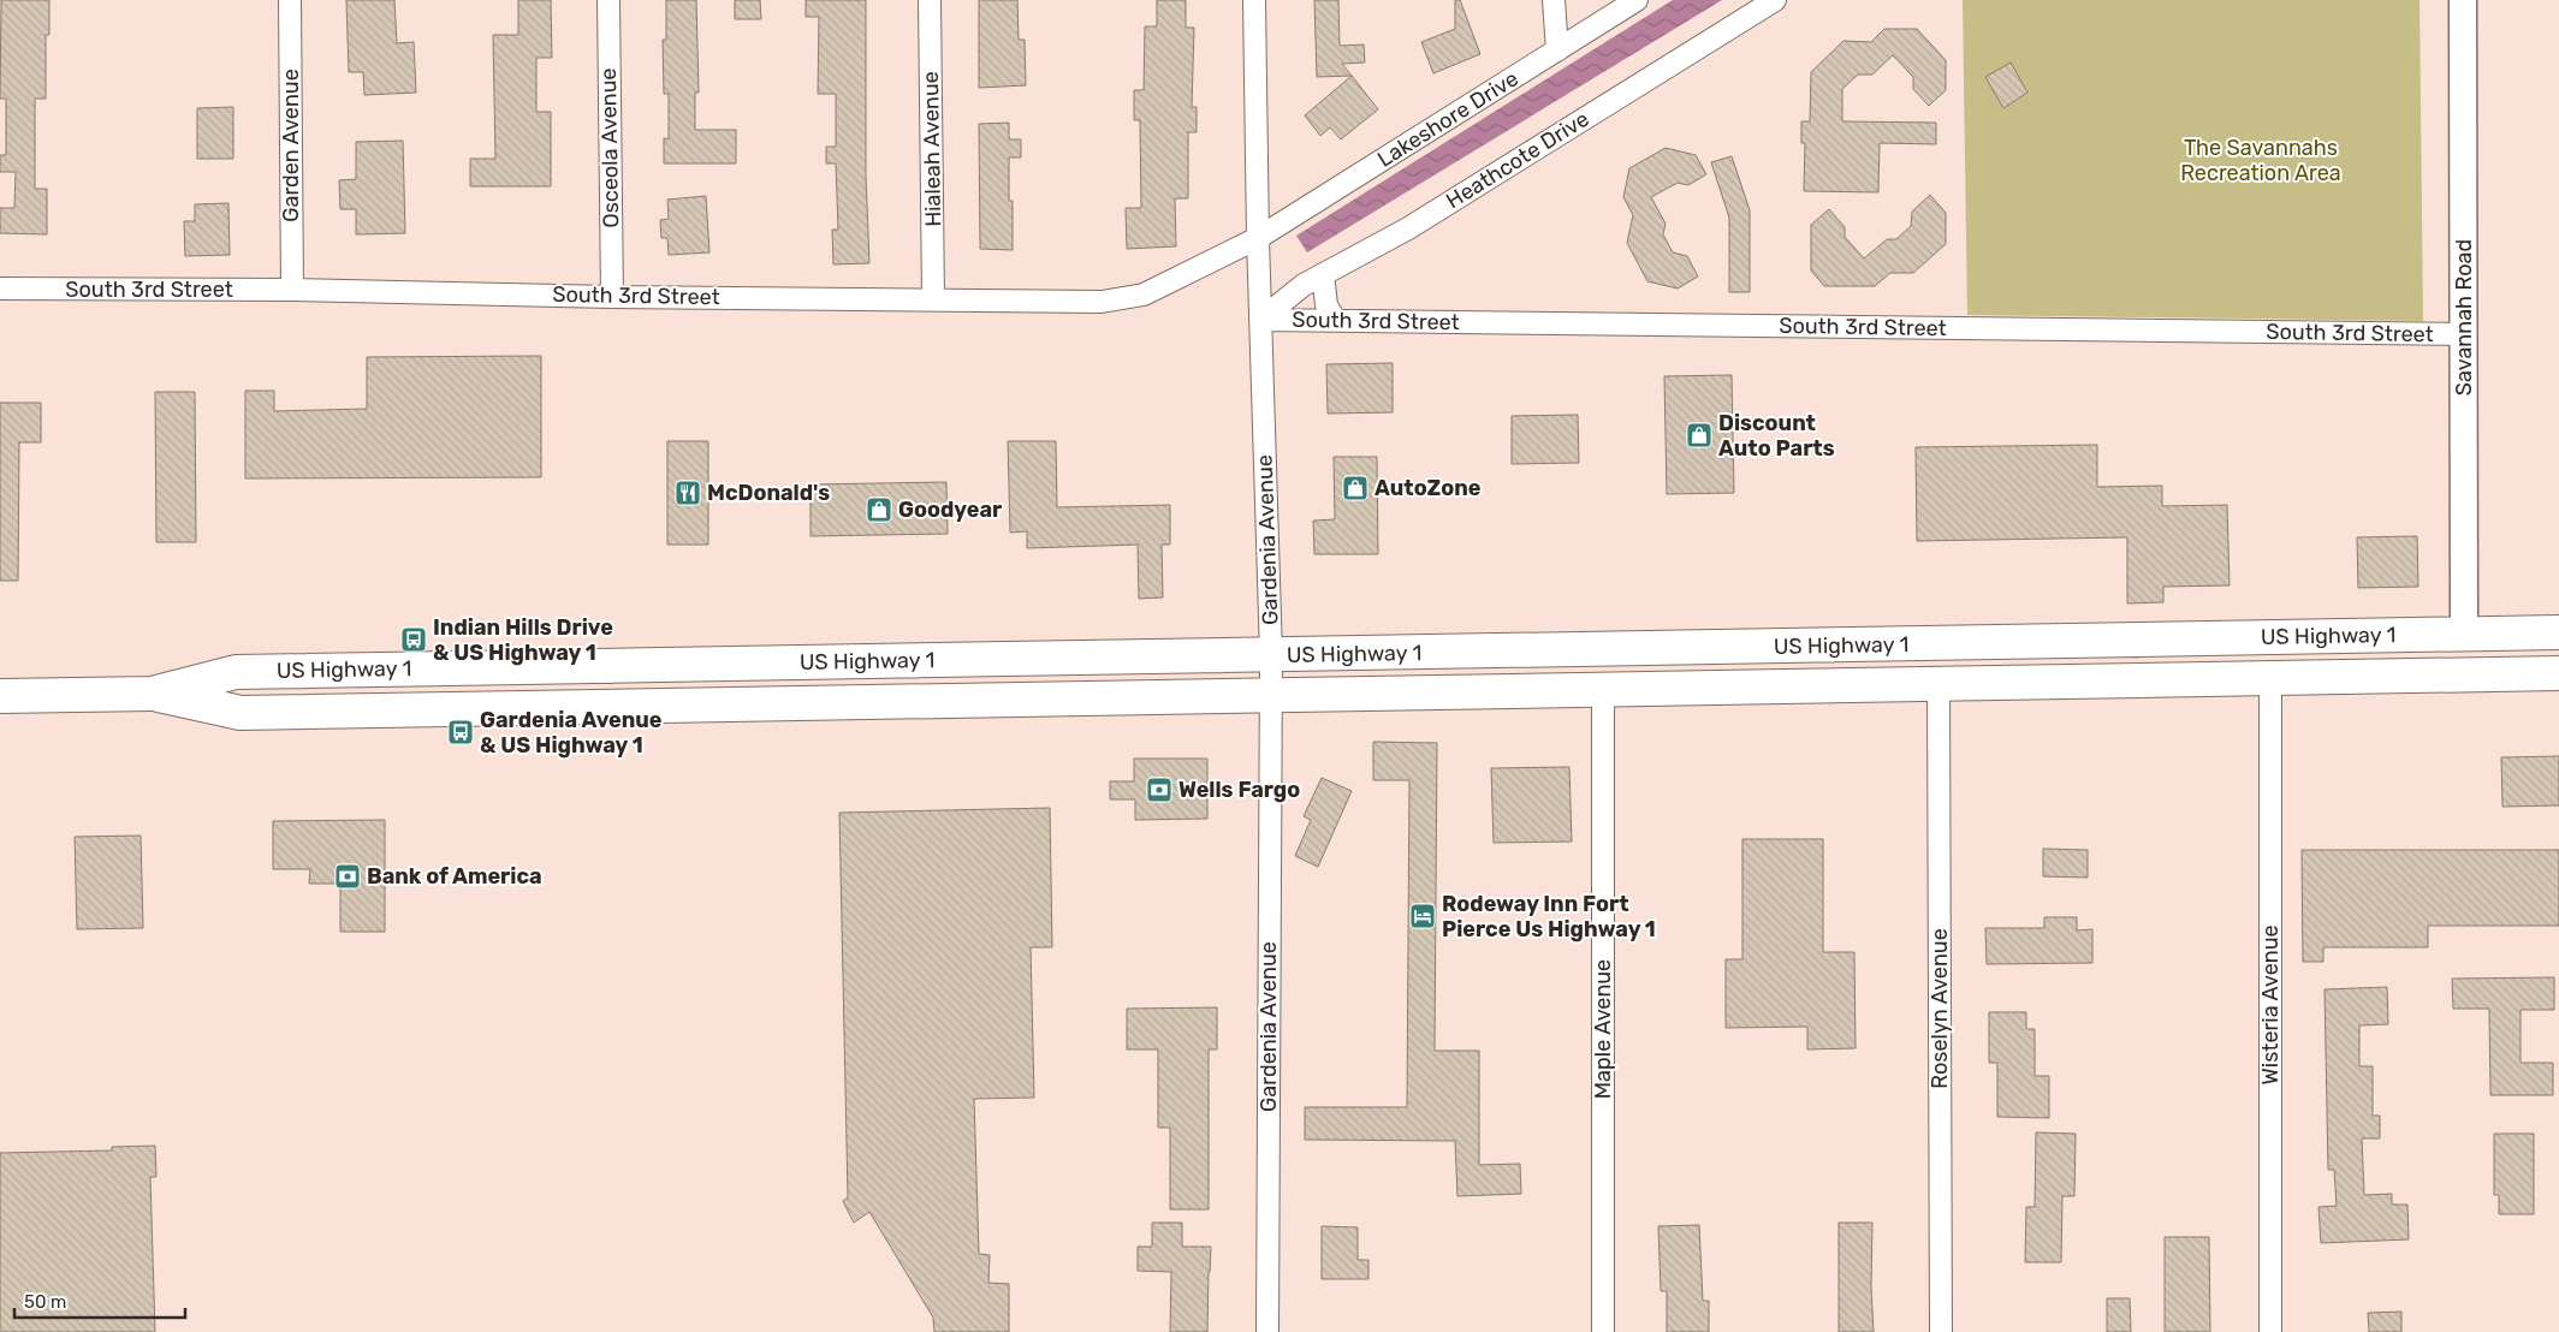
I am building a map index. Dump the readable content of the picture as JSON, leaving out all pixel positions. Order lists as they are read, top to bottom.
{
  "streets": {
    "main road": ["US Highway 1"],
    "street": [
      "Lakeshore Drive",
      "Garden Avenue",
      "Osceola Avenue",
      "Hialeah Avenue",
      "Heathcote Drive",
      "South 3rd Street",
      "Savannah Road",
      "Gardenia Avenue",
      "Wisteria Avenue",
      "Roselyn Avenue",
      "Maple Avenue"
    ]
  },
  "crossings": [
    ["Lakeshore Drive", "South 3rd Street"],
    ["Lakeshore Drive", "Gardenia Avenue"],
    ["Garden Avenue", "South 3rd Street"],
    ["Osceola Avenue", "South 3rd Street"],
    ["Hialeah Avenue", "South 3rd Street"],
    ["Heathcote Drive", "South 3rd Street"],
    ["Heathcote Drive", "Gardenia Avenue"],
    ["South 3rd Street", "Savannah Road"],
    ["South 3rd Street", "Gardenia Avenue"],
    ["Savannah Road", "US Highway 1"],
    ["Gardenia Avenue", "US Highway 1"],
    ["US Highway 1", "Wisteria Avenue"],
    ["US Highway 1", "Roselyn Avenue"],
    ["US Highway 1", "Maple Avenue"]
  ],
  "parks": ["The Savannahs Recreation Area"],
  "places": {
    "shop": ["Discount Auto Parts", "AutoZone", "Goodyear"],
    "restaurant": ["McDonald's"],
    "bus stop": ["Indian Hills Drive & US Highway 1", "Gardenia Avenue & US Highway 1"],
    "bank": ["Wells Fargo", "Bank of America"],
    "hotel": ["Rodeway Inn Fort Pierce Us Highway 1"]
  },
  "scale_bar": "50 m"
}
